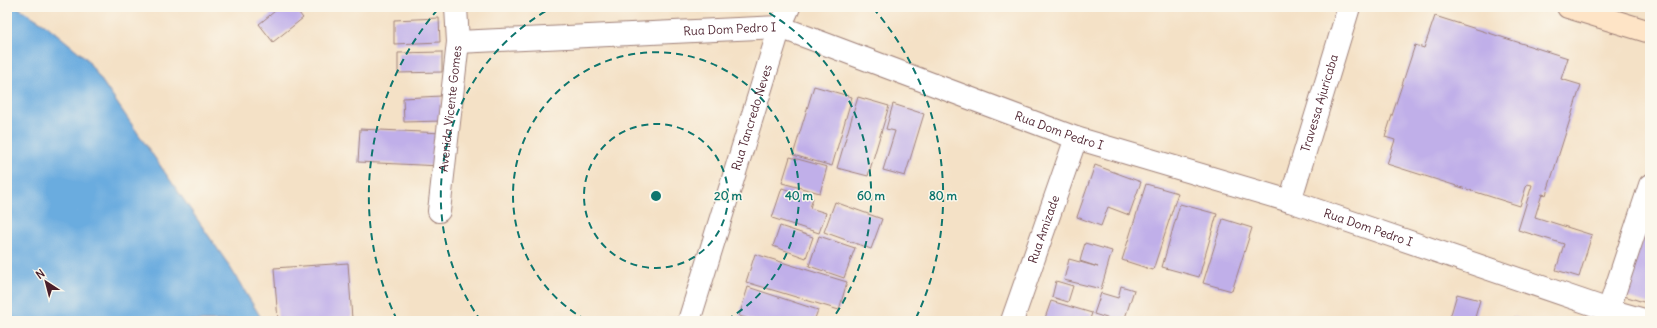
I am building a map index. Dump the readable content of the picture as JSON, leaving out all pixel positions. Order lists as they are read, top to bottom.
{
  "streets": {
    "street": [
      "Rua Dom Pedro I",
      "Travessa Ajuricaba",
      "Avenida Vicente Gomes",
      "Rua Tancredo Neves",
      "Rua Amizade"
    ]
  },
  "crossings": [
    ["Rua Dom Pedro I", "Travessa Ajuricaba"],
    ["Rua Dom Pedro I", "Avenida Vicente Gomes"],
    ["Rua Dom Pedro I", "Rua Tancredo Neves"],
    ["Rua Dom Pedro I", "Rua Amizade"]
  ],
  "north": "top left",
  "rings": [
    "20 m",
    "40 m",
    "60 m",
    "80 m"
  ]
}
